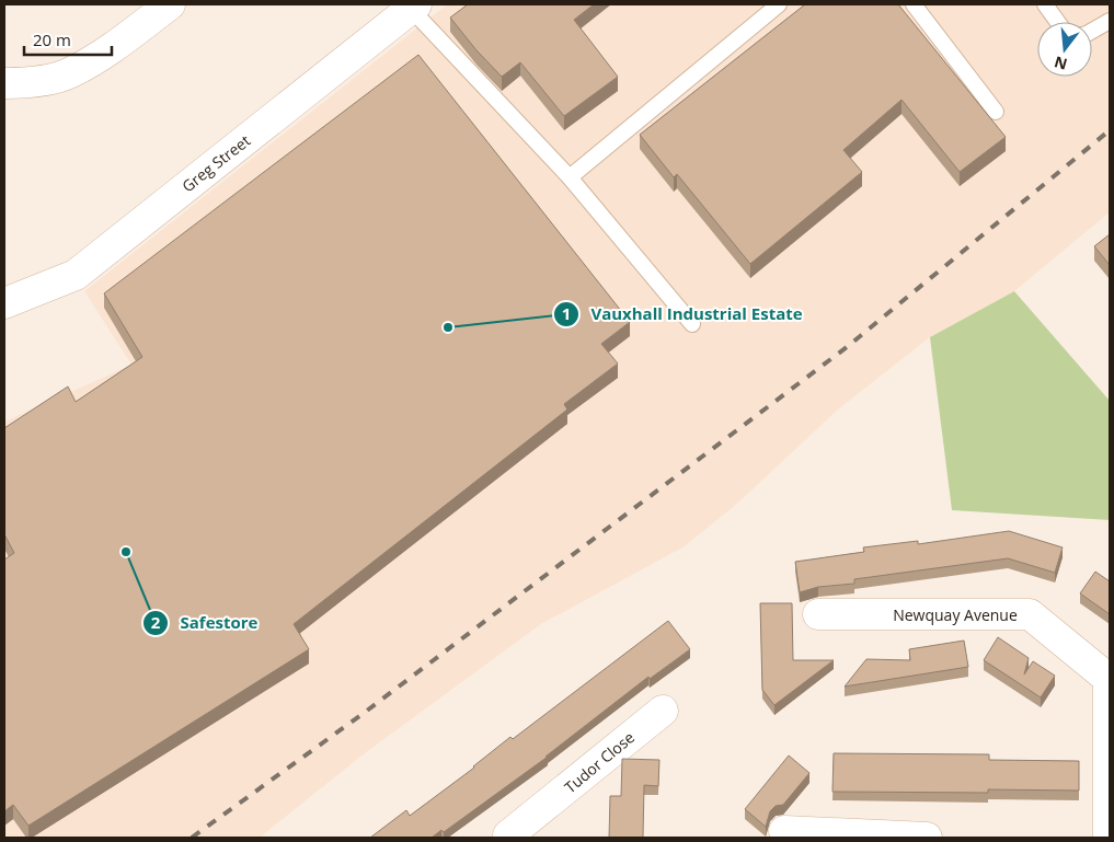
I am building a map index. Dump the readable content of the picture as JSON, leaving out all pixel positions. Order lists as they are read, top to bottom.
{
  "streets": {
    "street": ["Greg Street", "Newquay Avenue", "Tudor Close"]
  },
  "places": ["Vauxhall Industrial Estate", "Safestore"],
  "scale_bar": "20 m",
  "north": "bottom"
}
